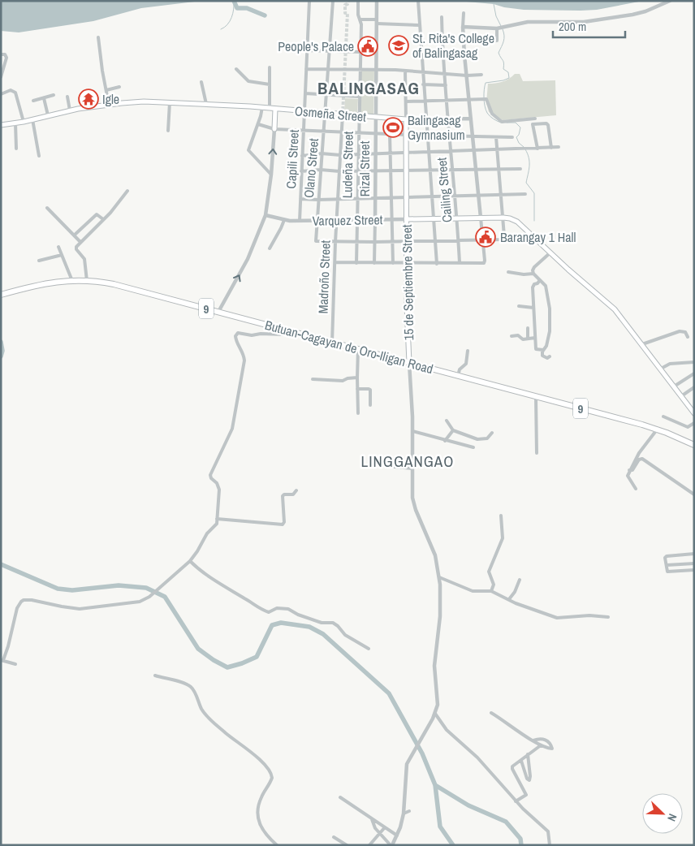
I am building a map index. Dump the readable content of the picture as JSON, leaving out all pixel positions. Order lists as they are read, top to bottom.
{
  "streets": {
    "highway": ["9", "Butuan-Cagayan de Oro-Iligan Road"],
    "main road": ["Osmeña Street", "Varquez Street", "15 de Septiembre Street"],
    "street": [
      "Capili Street",
      "Ludeña Street",
      "Olano Street",
      "Rizal Street",
      "Cailing Street",
      "Madroño Street"
    ]
  },
  "crossings": [
    ["Osmeña Street", "Capili Street"],
    ["Osmeña Street", "Ludeña Street"],
    ["Osmeña Street", "Olano Street"],
    ["Osmeña Street", "Rizal Street"],
    ["Osmeña Street", "Cailing Street"],
    ["Osmeña Street", "Madroño Street"],
    ["Osmeña Street", "15 de Septiembre Street"],
    ["Capili Street", "Varquez Street"],
    ["Ludeña Street", "Varquez Street"],
    ["Olano Street", "Varquez Street"],
    ["Olano Street", "Madroño Street"],
    ["Rizal Street", "Varquez Street"],
    ["Cailing Street", "Varquez Street"],
    ["Varquez Street", "Madroño Street"],
    ["Varquez Street", "15 de Septiembre Street"],
    ["Madroño Street", "Butuan-Cagayan de Oro-Iligan Road"],
    ["15 de Septiembre Street", "Butuan-Cagayan de Oro-Iligan Road"]
  ],
  "districts": ["BALINGASAG", "LINGGANGAO"],
  "places": {
    "school or university": ["St. Rita's College of Balingasag"],
    "public building": ["People's Palace", "Barangay 1 Hall"],
    "temple": ["Igle"],
    "sports": ["Balingasag Gymnasium"]
  },
  "scale_bar": "200 m",
  "north": "bottom right"
}
